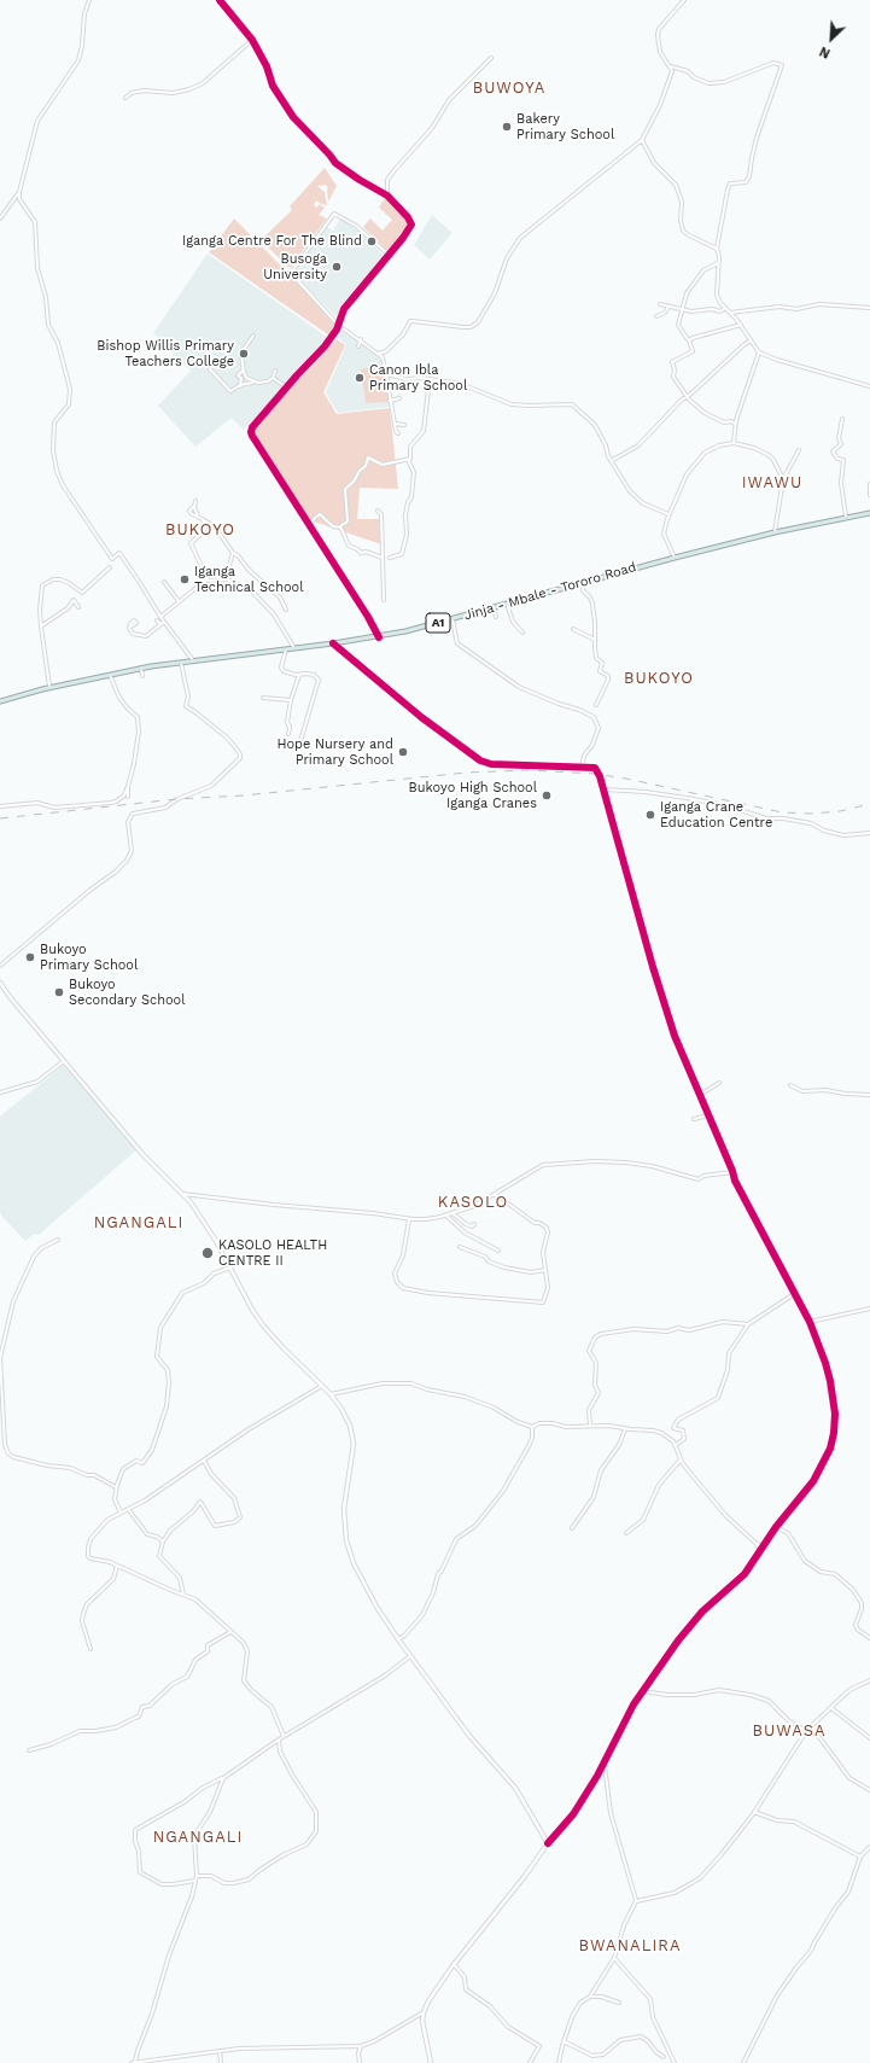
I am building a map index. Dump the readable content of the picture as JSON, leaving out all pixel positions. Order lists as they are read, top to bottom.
{
  "streets": {
    "main road": ["Jinja - Mbale - Tororo Road", "A1"]
  },
  "districts": [
    "BUWOYA",
    "IWAWU",
    "BUKOYO",
    "BUKOYO",
    "KASOLO",
    "NGANGALI",
    "BUWASA",
    "NGANGALI",
    "BWANALIRA"
  ],
  "places": [
    "Bakery Primary School",
    "Iganga Centre For The Blind",
    "Busoga University",
    "Bishop Willis Primary Teachers College",
    "Canon Ibla Primary School",
    "Iganga Technical School",
    "Hope Nursery and Primary School",
    "Bukoyo High School Iganga Cranes",
    "Iganga Crane Education Centre",
    "Bukoyo Primary School",
    "Bukoyo Secondary School",
    "KASOLO HEALTH CENTRE II"
  ],
  "north": "bottom left"
}
